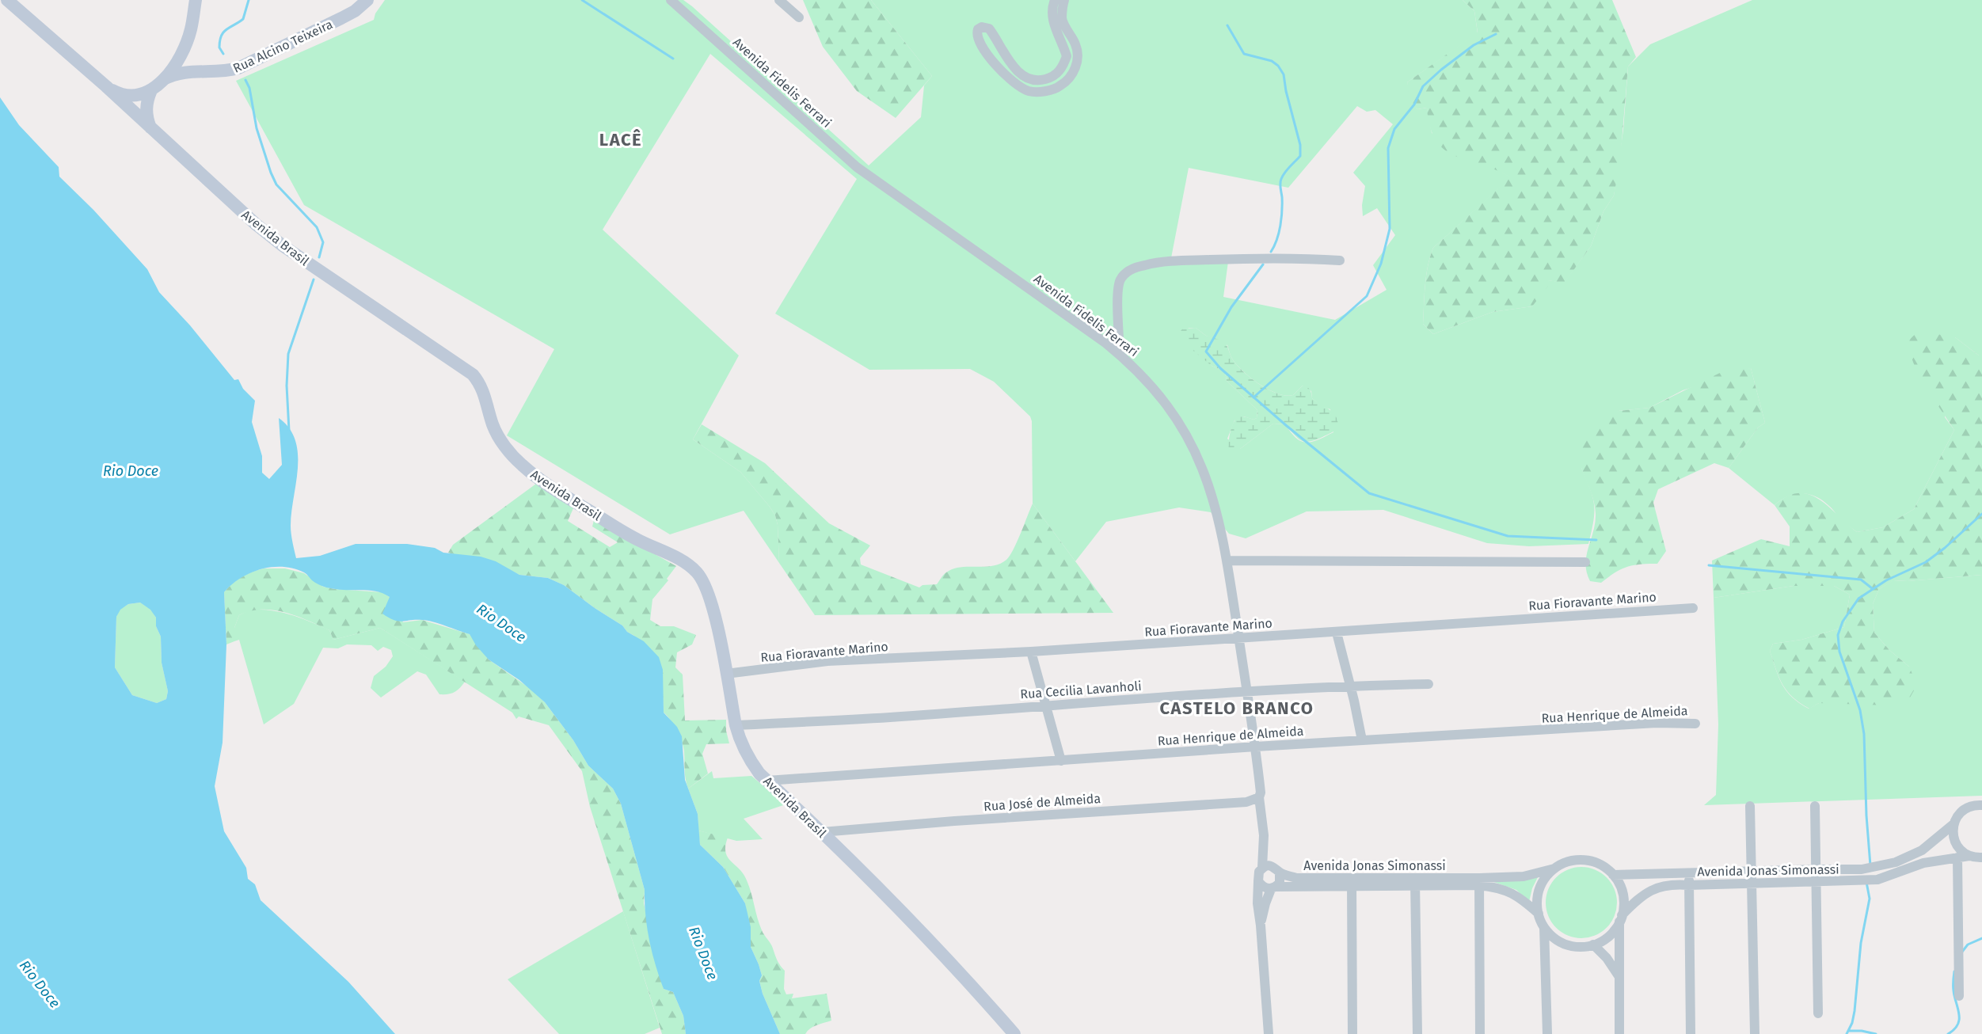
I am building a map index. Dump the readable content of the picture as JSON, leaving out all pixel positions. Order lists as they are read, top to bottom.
{
  "streets": {
    "main road": ["Rua Alcino Teixeira", "Avenida Brasil"],
    "street": [
      "Avenida Fidelis Ferrari",
      "Rua Fioravante Marino",
      "Rua Cecilia Lavanholi",
      "Rua Henrique de Almeida",
      "Rua José de Almeida",
      "Avenida Jonas Simonassi"
    ]
  },
  "crossings": [
    ["Avenida Fidelis Ferrari", "Rua Fioravante Marino"],
    ["Avenida Fidelis Ferrari", "Rua Cecilia Lavanholi"],
    ["Avenida Fidelis Ferrari", "Rua Henrique de Almeida"],
    ["Avenida Fidelis Ferrari", "Rua José de Almeida"],
    ["Avenida Fidelis Ferrari", "Avenida Jonas Simonassi"],
    ["Avenida Brasil", "Rua Fioravante Marino"],
    ["Avenida Brasil", "Rua Cecilia Lavanholi"],
    ["Avenida Brasil", "Rua Henrique de Almeida"],
    ["Avenida Brasil", "Rua José de Almeida"]
  ],
  "districts": ["LACÊ", "CASTELO BRANCO"],
  "water": ["Rio Doce"]
}
